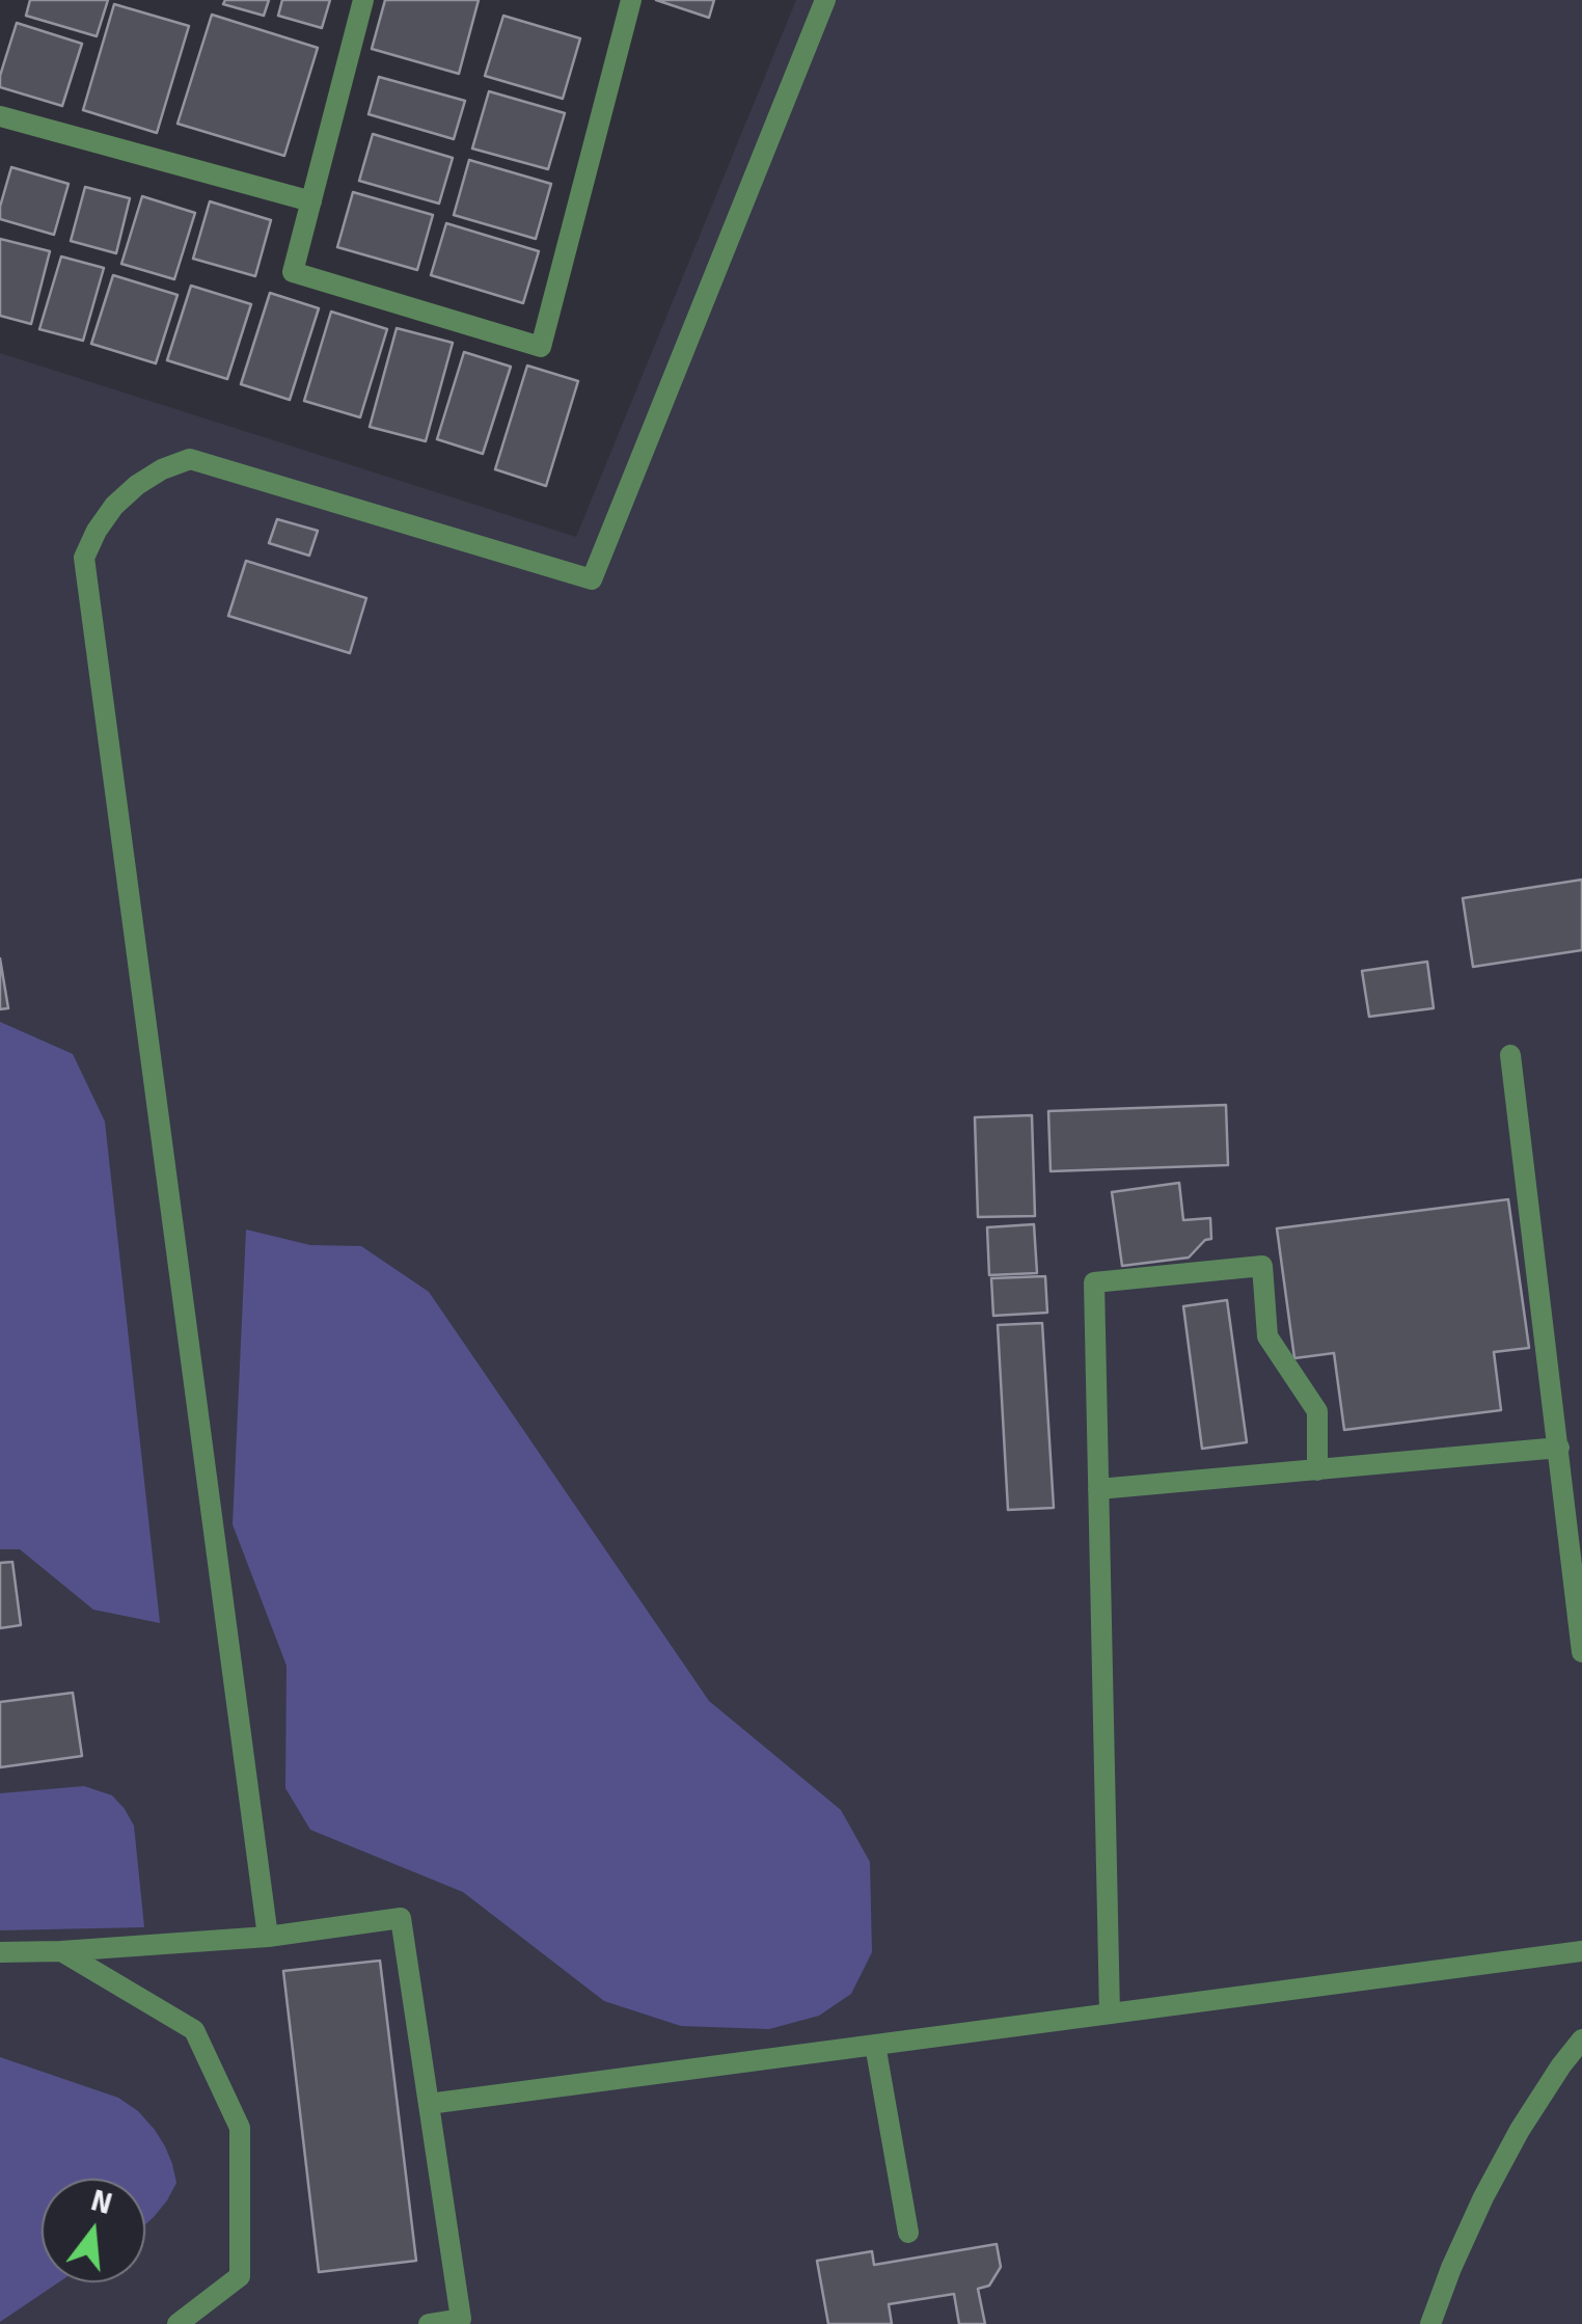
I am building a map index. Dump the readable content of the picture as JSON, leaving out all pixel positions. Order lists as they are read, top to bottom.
{
  "north": "top"
}
